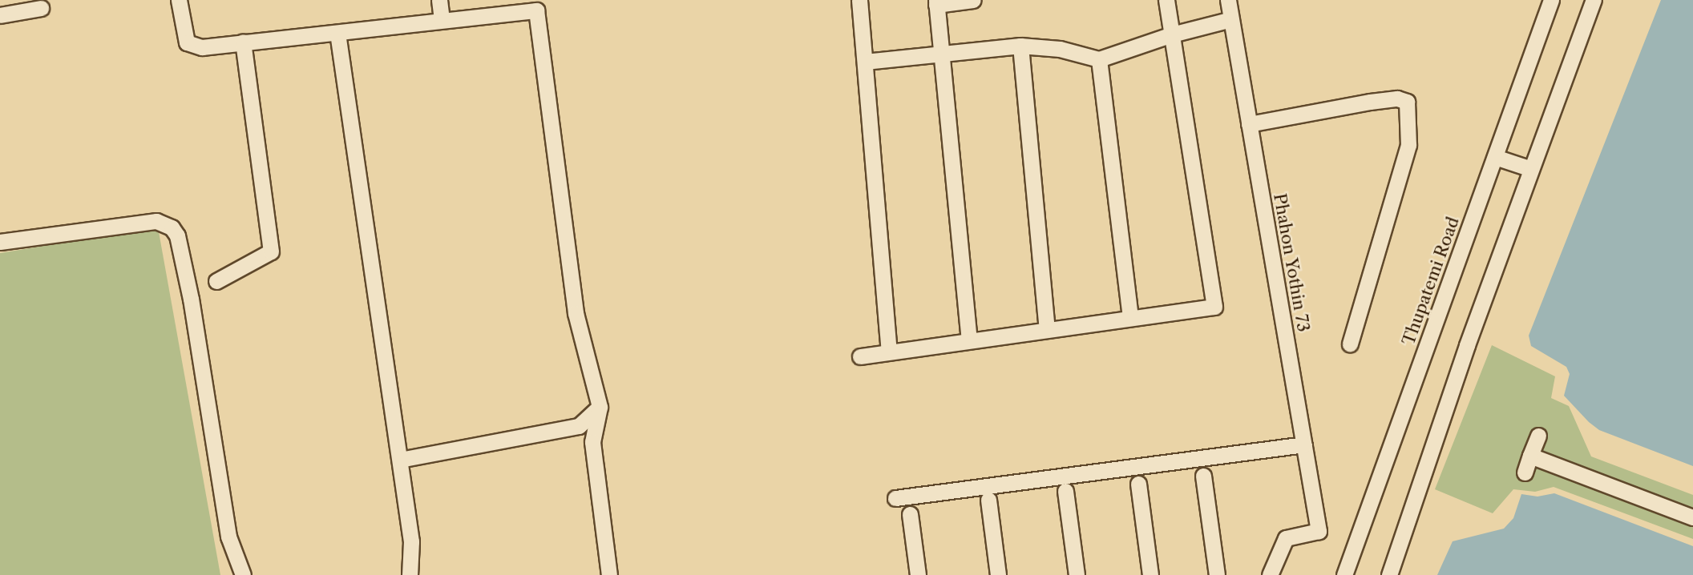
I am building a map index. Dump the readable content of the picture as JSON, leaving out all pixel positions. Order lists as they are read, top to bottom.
{
  "streets": {
    "street": ["Phahon Yothin 73", "Thupatemi Road"]
  }
}
